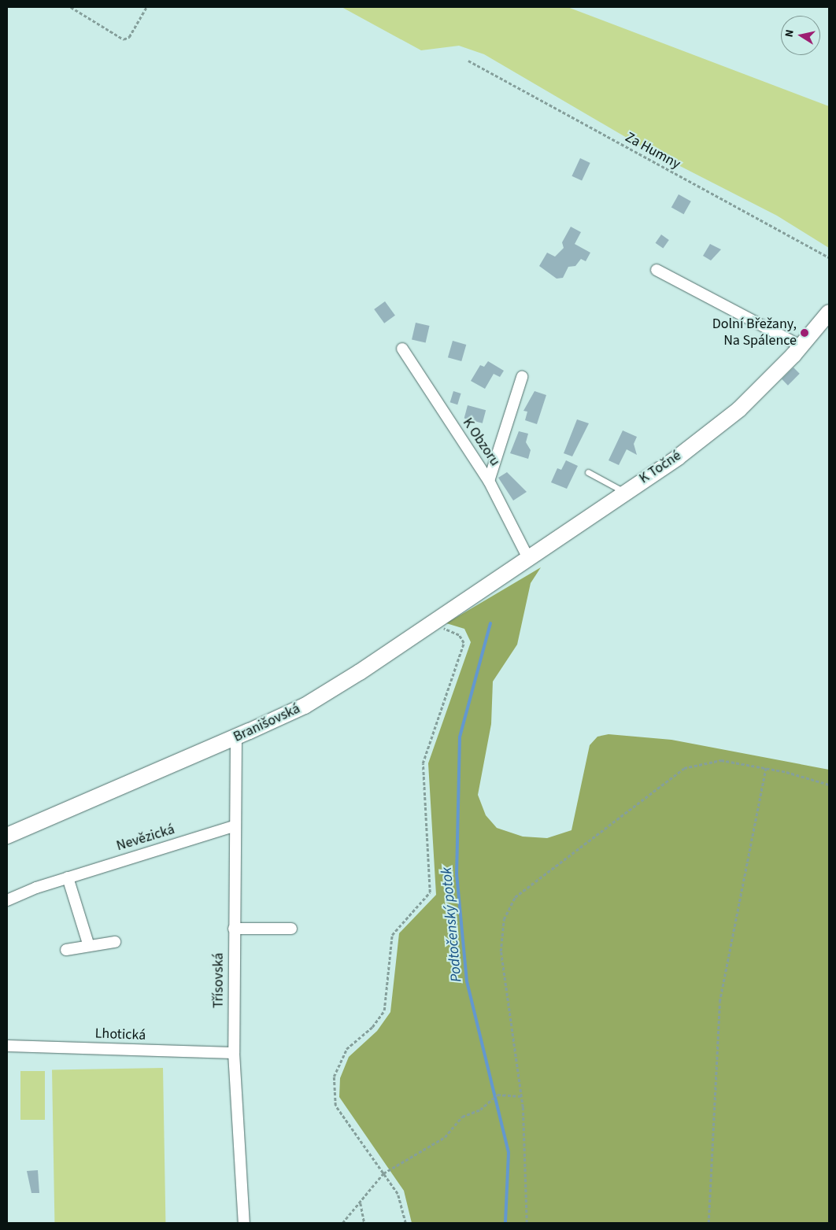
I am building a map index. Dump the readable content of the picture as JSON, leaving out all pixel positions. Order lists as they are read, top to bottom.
{
  "streets": {
    "street": [
      "K Obzoru",
      "K Točné",
      "Branišovská",
      "Nevězická",
      "Třísovská",
      "Lhotická"
    ],
    "path": ["Za Humny"]
  },
  "crossings": [
    ["K Obzoru", "K Točné"],
    ["K Točné", "Branišovská"],
    ["Branišovská", "Třísovská"],
    ["Nevězická", "Třísovská"],
    ["Třísovská", "Lhotická"]
  ],
  "water": ["Podtočenský potok"],
  "places": ["Dolní Břežany, Na Spálence"],
  "north": "left"
}
